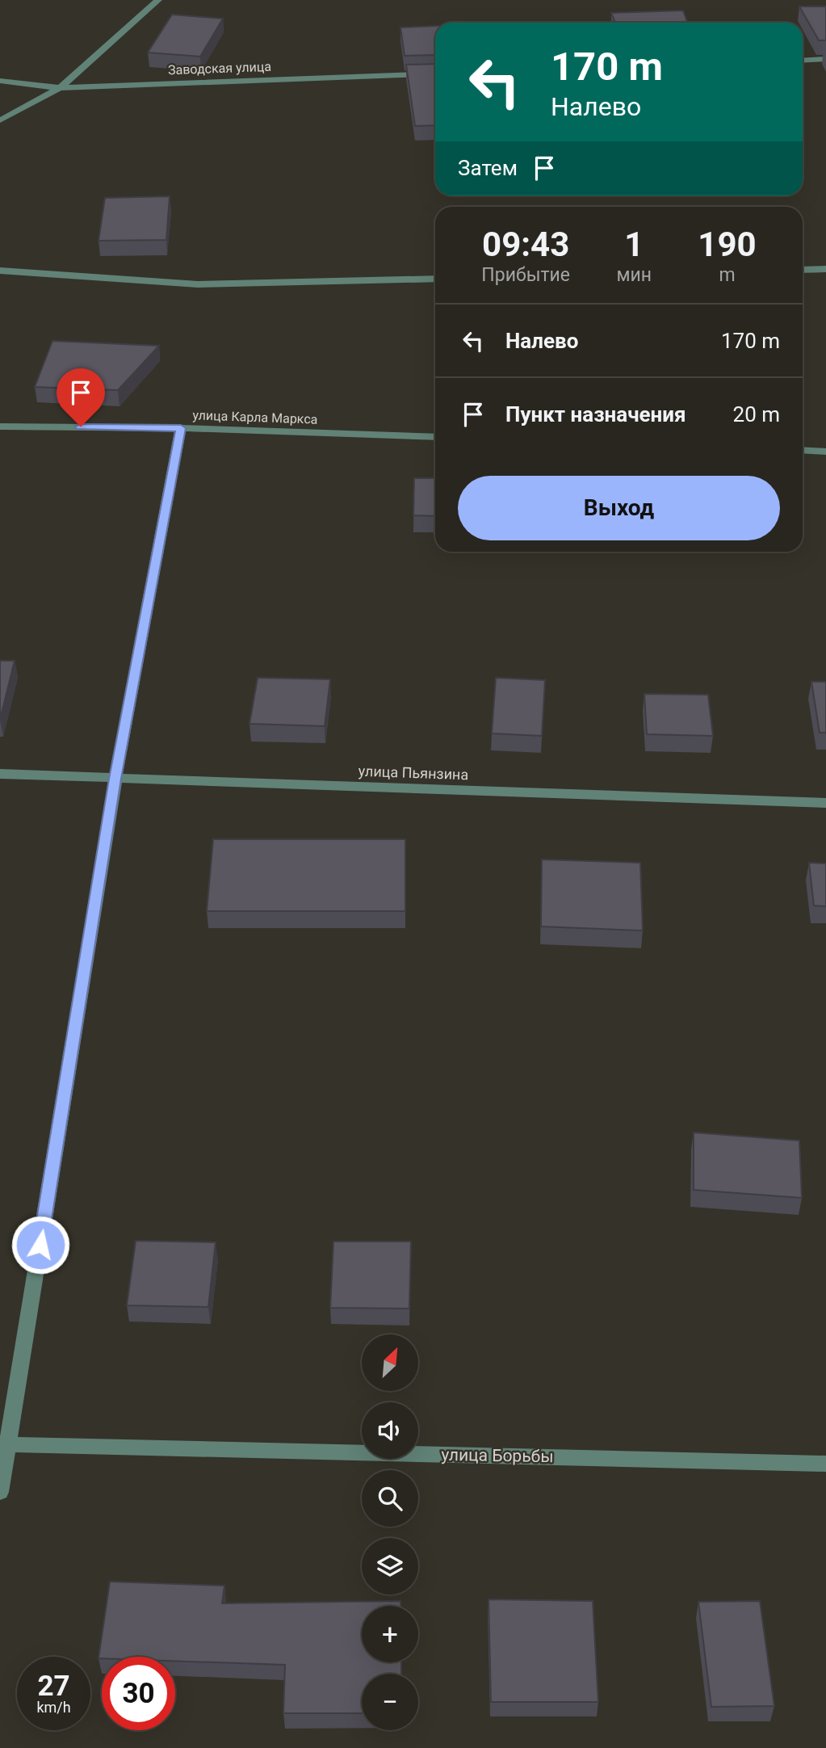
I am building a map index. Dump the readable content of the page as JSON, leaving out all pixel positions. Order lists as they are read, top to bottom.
{
  "streets": {
    "street": [
      "Заводская улица",
      "улица Карла Маркса",
      "улица Пьянзина",
      "улица Борьбы"
    ]
  },
  "north": "top right",
  "page": {
    "turn": ["170 m", "Налево"],
    "then": "Затем",
    "eta": [
      "09:43",
      "Прибытие",
      "1",
      "мин",
      "190",
      "m"
    ],
    "list": [
      {
        "name": "Налево",
        "value": "170 m"
      },
      {
        "name": "Пункт назначения",
        "value": "20 m"
      }
    ],
    "buttons": "Выход",
    "map_buttons": ["+", "−"],
    "speed": "27 km/h",
    "limit": "30"
  }
}
